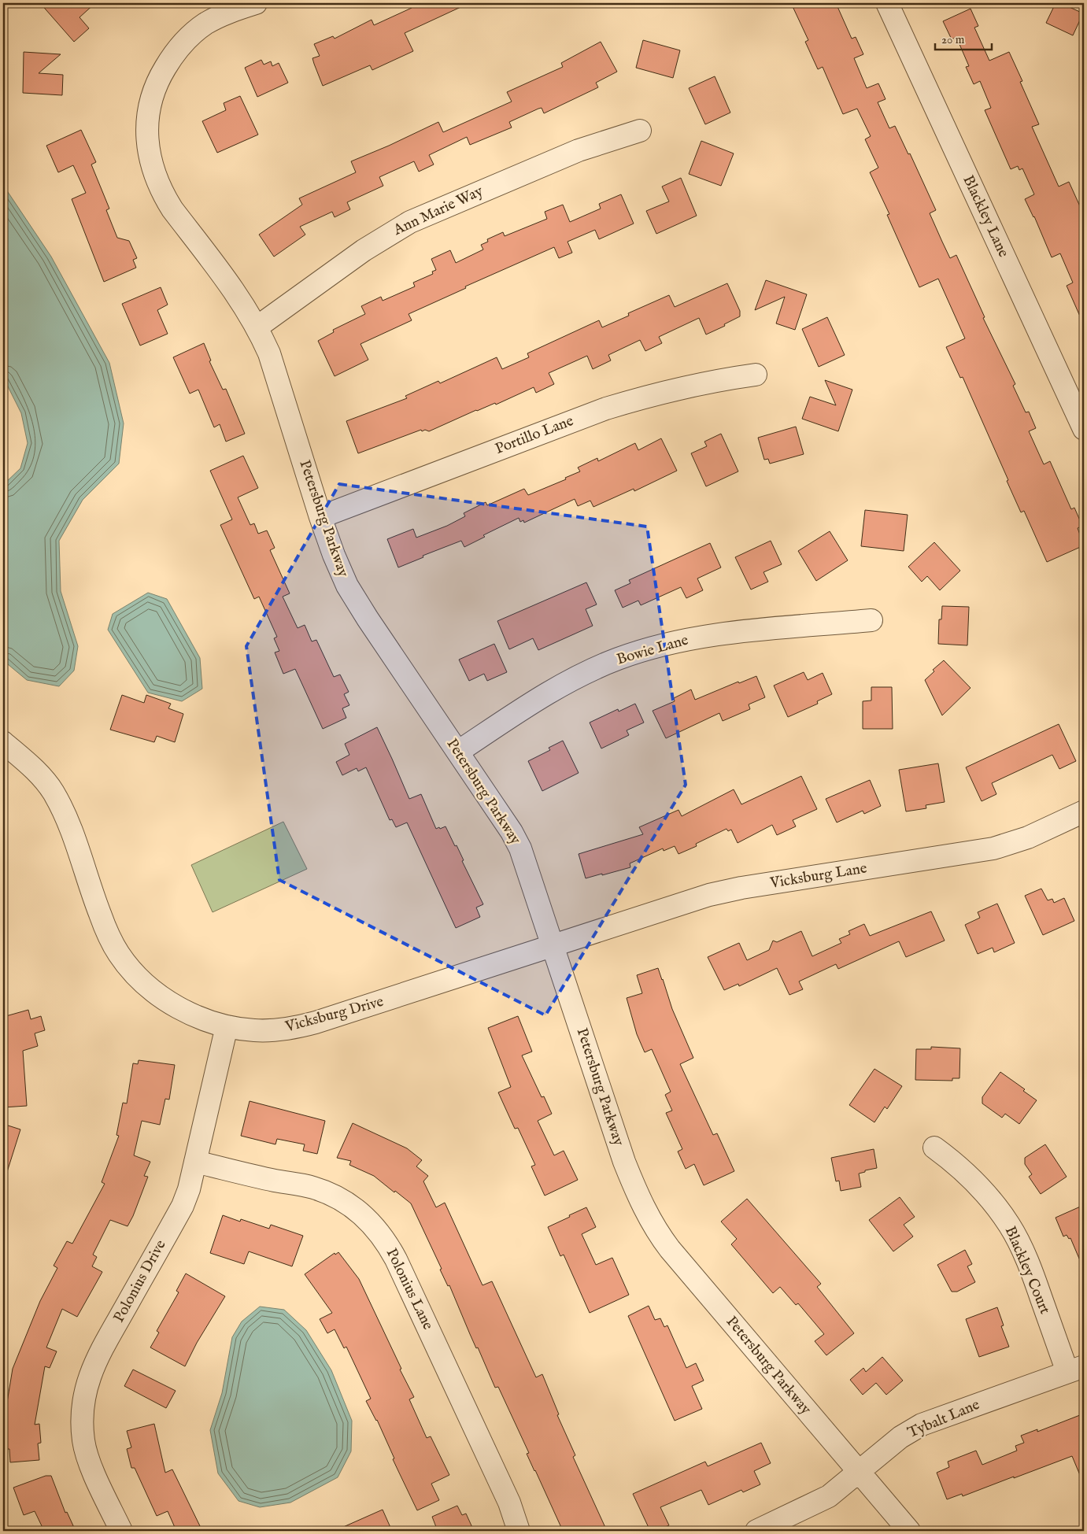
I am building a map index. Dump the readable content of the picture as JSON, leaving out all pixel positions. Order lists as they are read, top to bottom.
{
  "streets": {
    "street": [
      "Ann Marie Way",
      "Blackley Lane",
      "Portillo Lane",
      "Petersburg Parkway",
      "Bowie Lane",
      "Vicksburg Lane",
      "Vicksburg Drive",
      "Blackley Court",
      "Polonius Drive",
      "Polonius Lane",
      "Tybalt Lane"
    ]
  },
  "crossings": [
    ["Ann Marie Way", "Petersburg Parkway"],
    ["Portillo Lane", "Petersburg Parkway"],
    ["Petersburg Parkway", "Bowie Lane"],
    ["Petersburg Parkway", "Vicksburg Lane"],
    ["Petersburg Parkway", "Vicksburg Drive"],
    ["Petersburg Parkway", "Tybalt Lane"],
    ["Vicksburg Lane", "Vicksburg Drive"],
    ["Vicksburg Drive", "Polonius Drive"],
    ["Blackley Court", "Tybalt Lane"],
    ["Polonius Drive", "Polonius Lane"]
  ],
  "scale_bar": "20 m"
}
